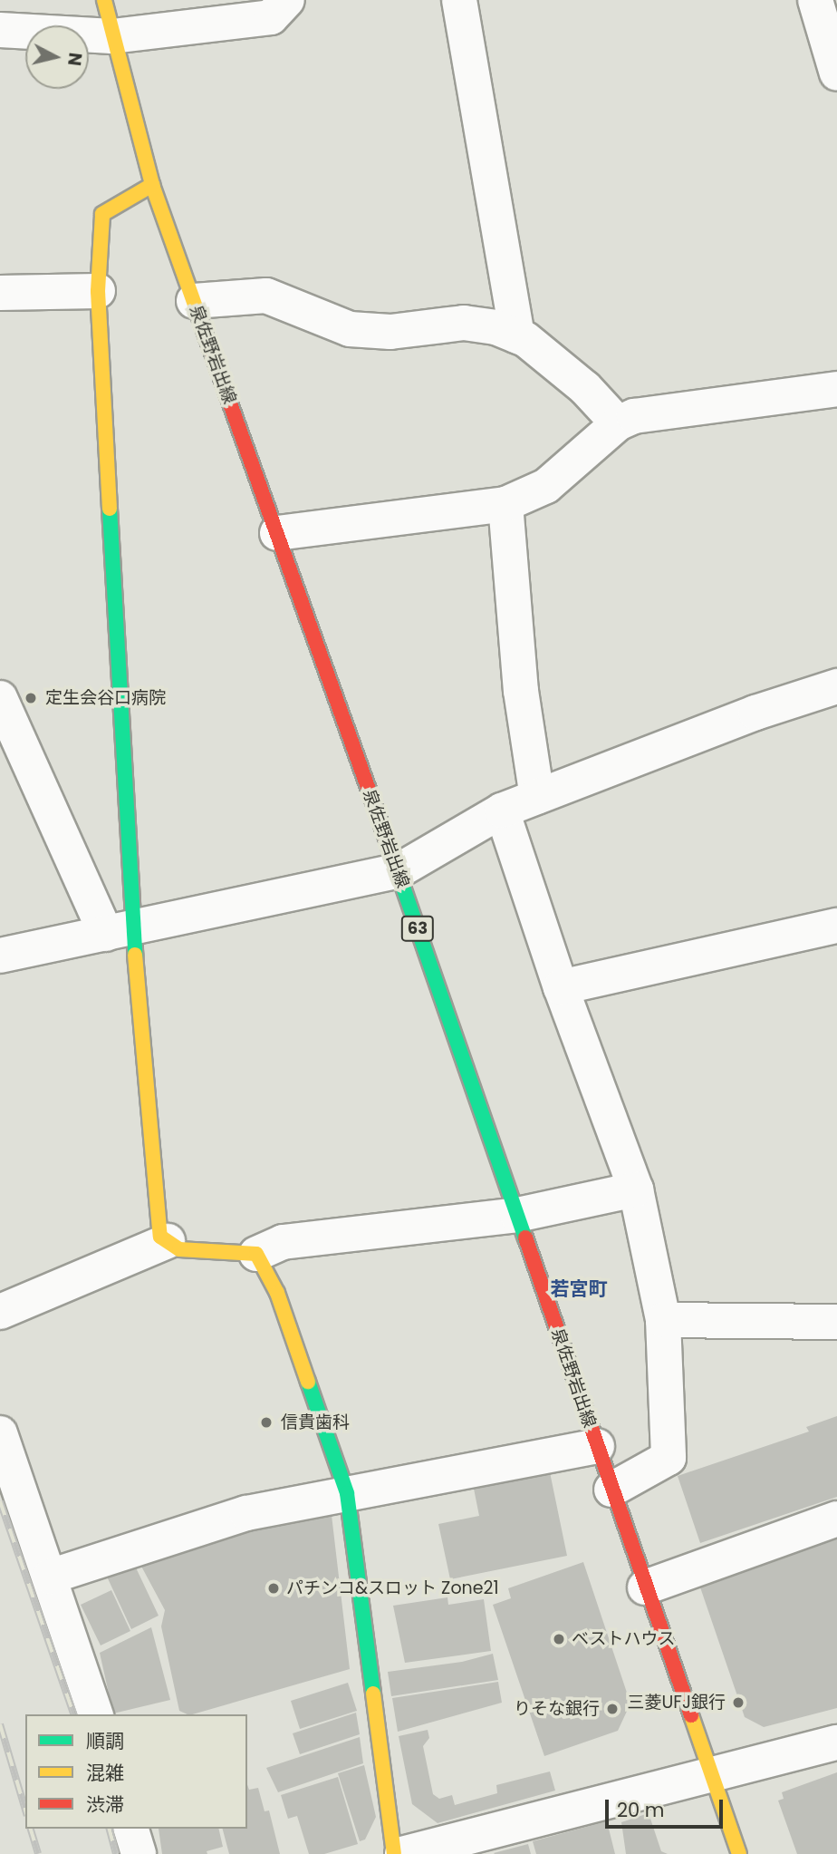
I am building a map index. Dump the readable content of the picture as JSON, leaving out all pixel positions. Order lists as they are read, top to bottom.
{
  "streets": {
    "main road": ["泉佐野岩出線", "63"]
  },
  "districts": ["若宮町"],
  "places": [
    "定生会谷口病院",
    "信貴歯科",
    "パチンコ&スロット Zone21",
    "ベストハウス",
    "三菱UFJ銀行",
    "りそな銀行"
  ],
  "legend": ["順調", "混雑", "渋滞"],
  "scale_bar": "20 m",
  "north": "right"
}
